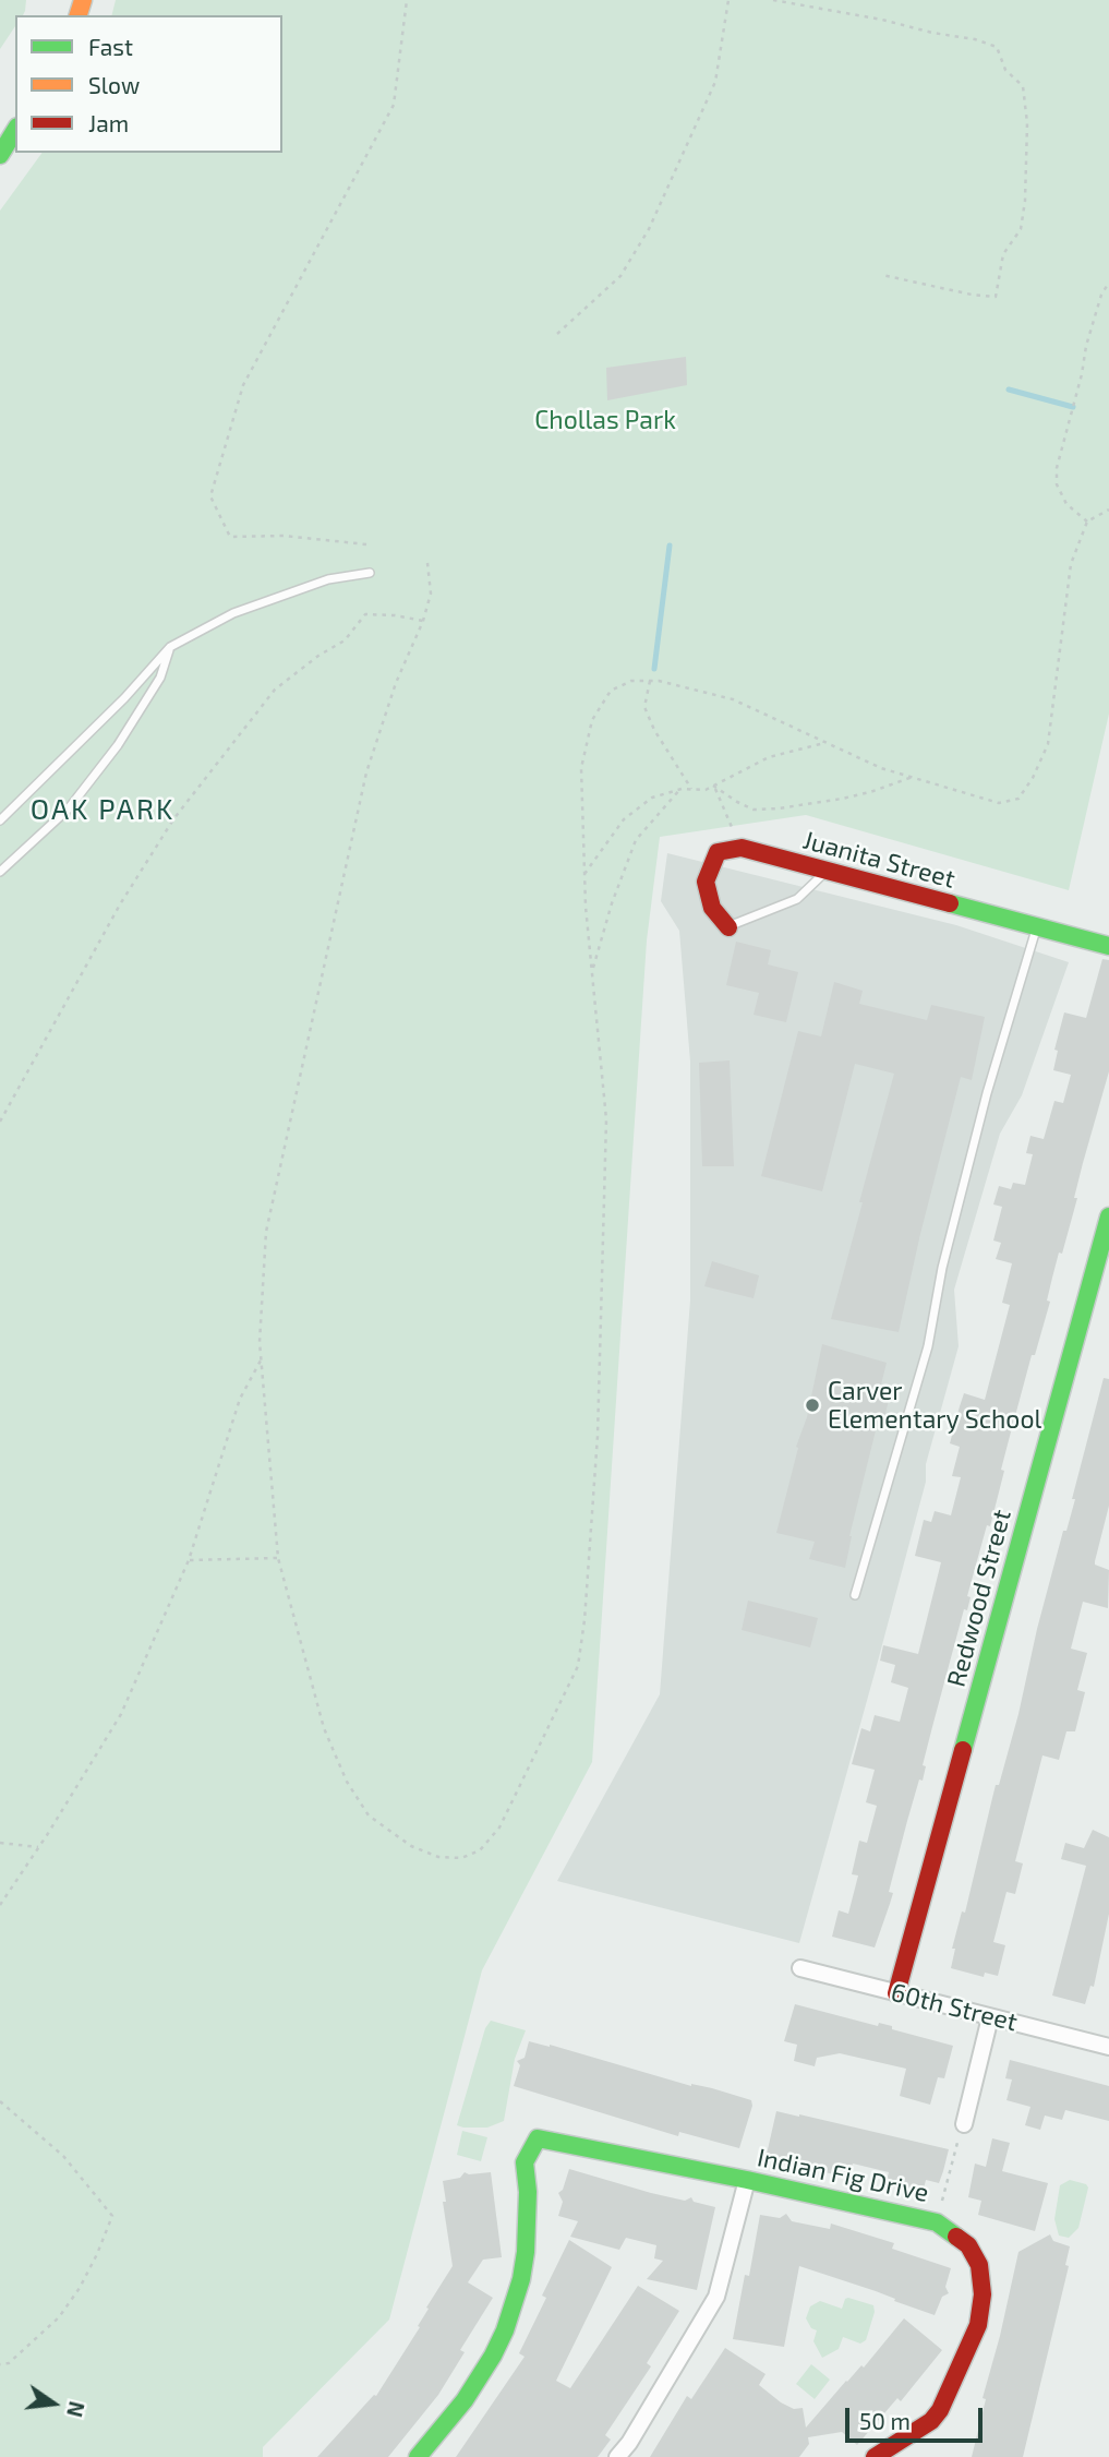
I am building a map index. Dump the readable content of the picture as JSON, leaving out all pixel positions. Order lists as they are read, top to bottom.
{
  "streets": {
    "street": [
      "Juanita Street",
      "Redwood Street",
      "60th Street",
      "Indian Fig Drive"
    ]
  },
  "crossings": [
    ["Redwood Street", "60th Street"]
  ],
  "districts": ["OAK PARK"],
  "parks": ["Chollas Park"],
  "places": ["Carver Elementary School"],
  "legend": ["Fast", "Slow", "Jam"],
  "scale_bar": "50 m",
  "north": "right"
}
